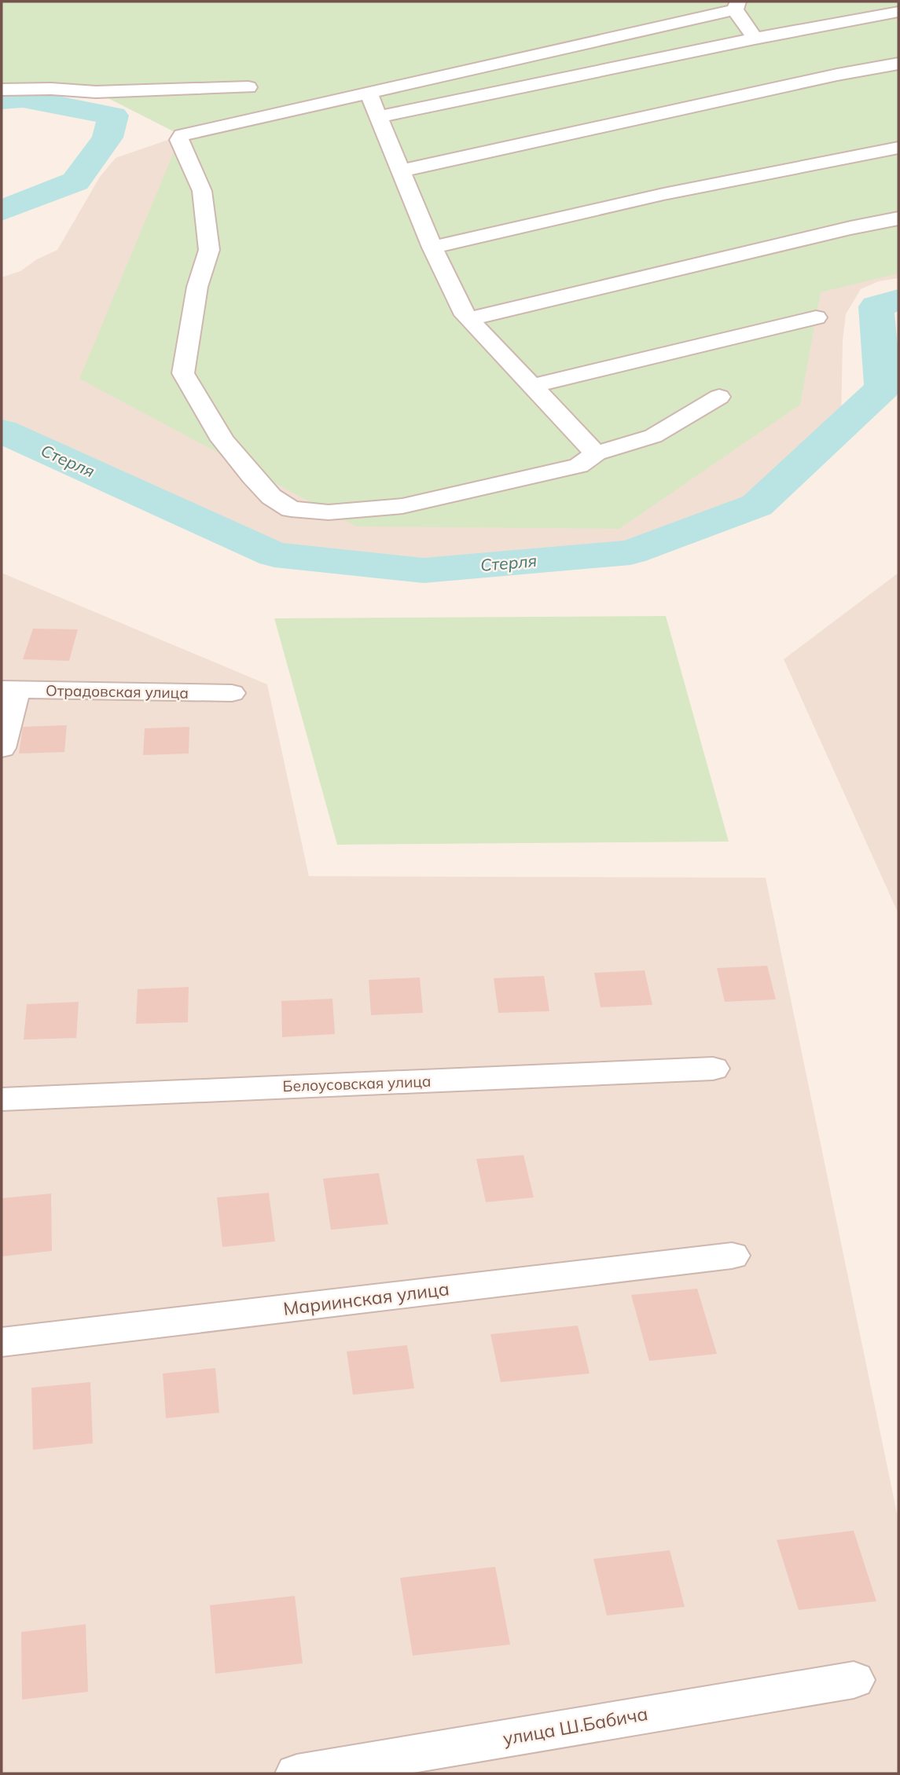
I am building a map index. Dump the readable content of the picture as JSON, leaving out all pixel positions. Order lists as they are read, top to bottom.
{
  "streets": {
    "street": [
      "Отрадовская улица",
      "Белоусовская улица",
      "Мариинская улица",
      "улица Ш.Бабича"
    ]
  },
  "water": ["Стерля"]
}
